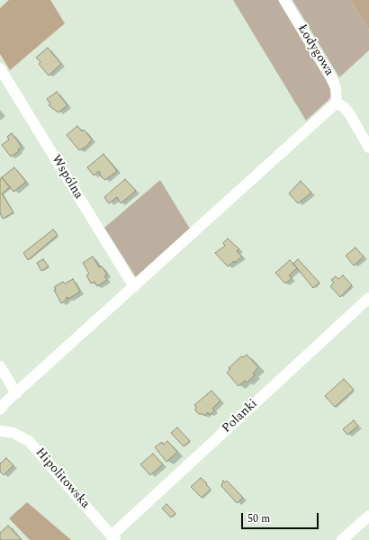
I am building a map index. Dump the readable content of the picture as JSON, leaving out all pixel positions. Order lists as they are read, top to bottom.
{
  "streets": {
    "street": [
      "Łodygowa",
      "Wspólna",
      "Polanki",
      "Hipolitowska"
    ]
  },
  "crossings": [
    ["Polanki", "Hipolitowska"]
  ],
  "scale_bar": "50 m"
}
